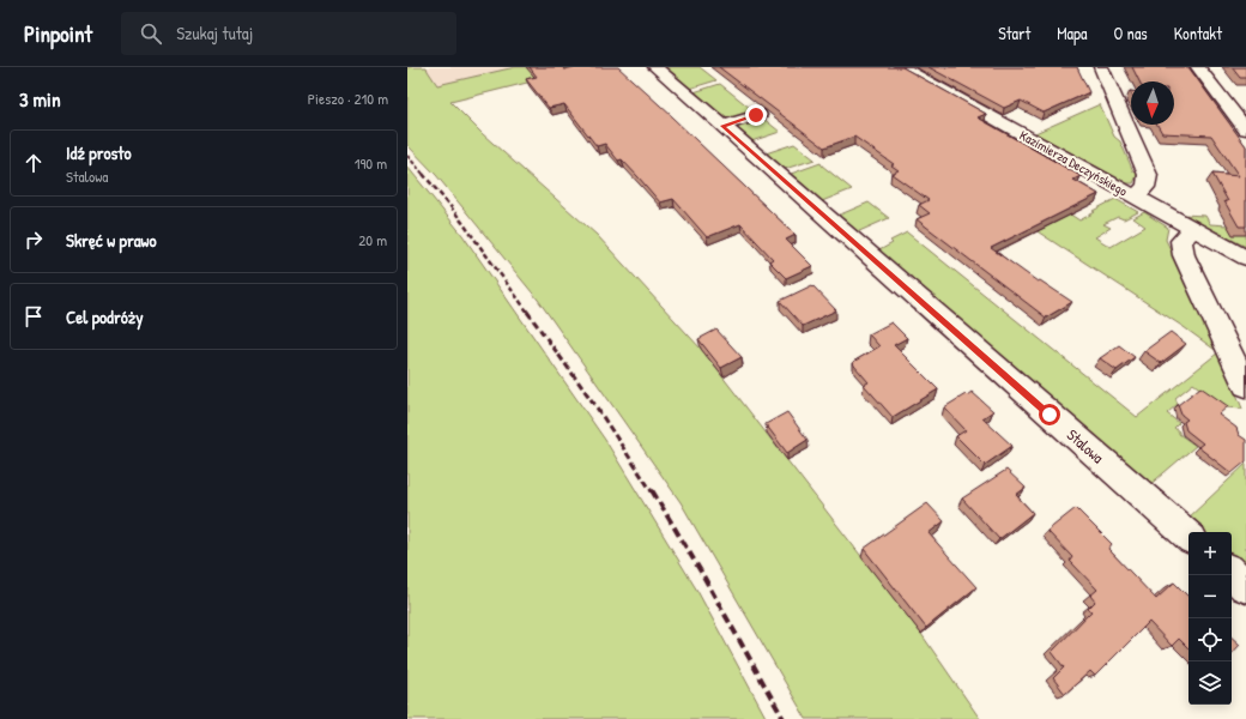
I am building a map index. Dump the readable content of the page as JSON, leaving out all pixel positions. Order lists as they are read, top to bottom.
{
  "streets": {
    "street": ["Kazimierza Deczyńskiego", "Stalowa"]
  },
  "north": "bottom",
  "page": {
    "header": "Pinpoint",
    "search": "Szukaj tutaj",
    "nav": [
      "Start",
      "Mapa",
      "O nas",
      "Kontakt"
    ],
    "heading": ["3 min", "Pieszo · 210 m"],
    "list": [
      ["Idź prosto", "Stalowa", "190 m"],
      ["Skręć w prawo", "20 m"],
      "Cel podróży"
    ],
    "map_buttons": ["+", "−"]
  }
}
